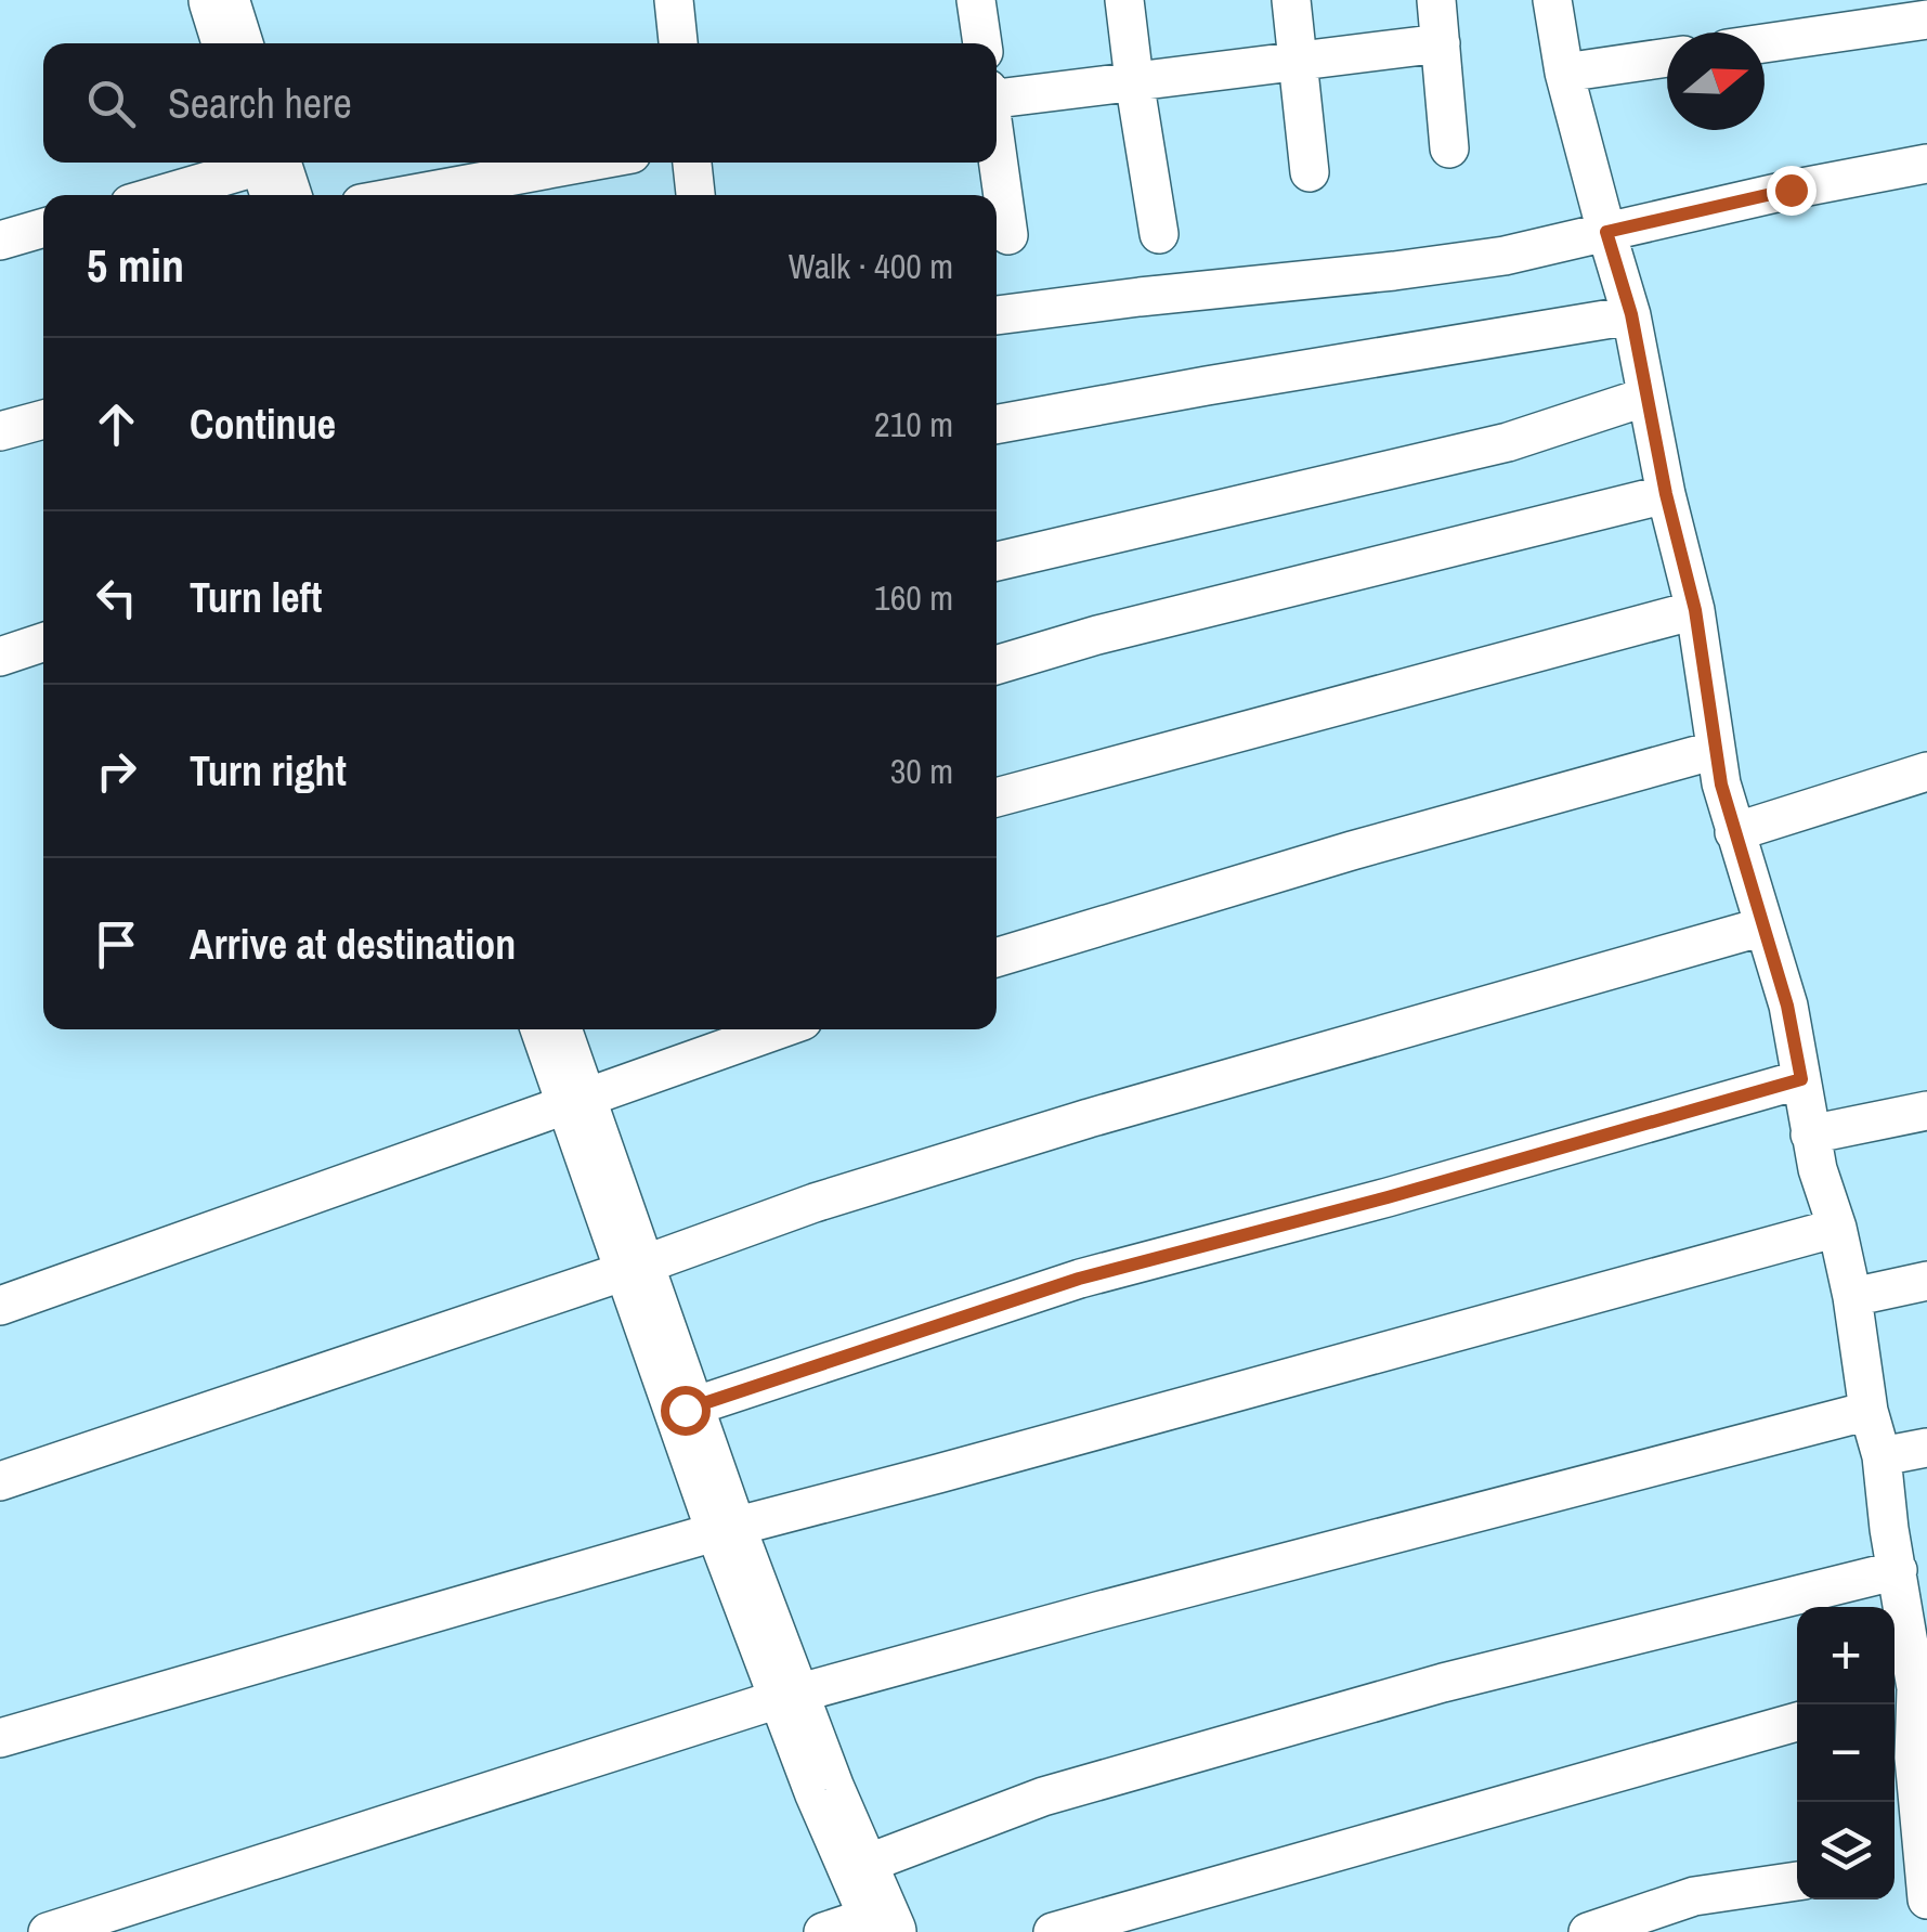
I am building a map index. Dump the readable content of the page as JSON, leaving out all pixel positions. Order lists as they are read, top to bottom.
{
  "north": "right",
  "page": {
    "search": "Search here",
    "heading": ["5 min", "Walk · 400 m"],
    "list": [
      ["Continue", "210 m"],
      ["Turn left", "160 m"],
      ["Turn right", "30 m"],
      "Arrive at destination"
    ],
    "map_buttons": ["+", "−"]
  }
}
